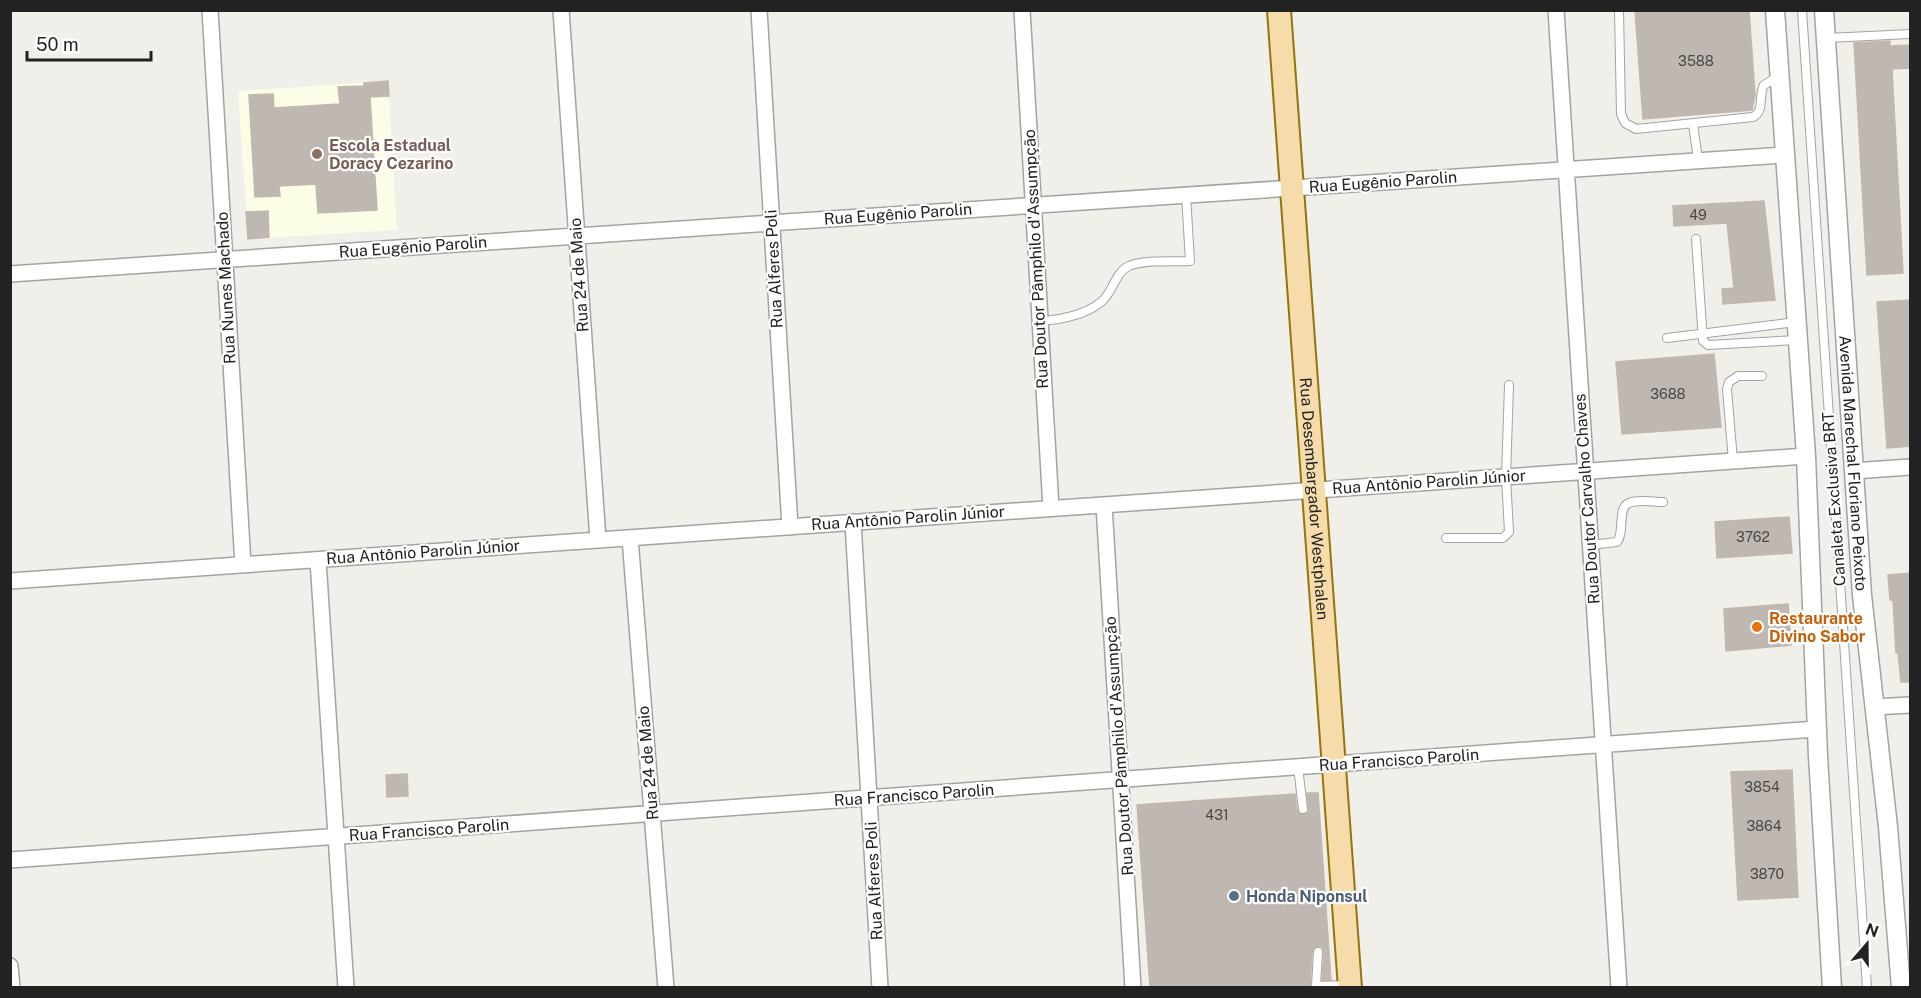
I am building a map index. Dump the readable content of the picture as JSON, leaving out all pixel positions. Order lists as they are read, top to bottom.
{
  "streets": {
    "main road": ["Rua Desembargador Westphalen"],
    "street": [
      "Rua Eugênio Parolin",
      "Rua Doutor Pâmphilo d'Assumpção",
      "Rua Alferes Poli",
      "Rua 24 de Maio",
      "Rua Nunes Machado",
      "Avenida Marechal Floriano Peixoto",
      "Rua Antônio Parolin Júnior",
      "Rua Doutor Carvalho Chaves",
      "Rua Francisco Parolin"
    ],
    "lane": ["Canaleta Exclusiva BRT"]
  },
  "crossings": [
    ["Rua Eugênio Parolin", "Rua Doutor Pâmphilo d'Assumpção"],
    ["Rua Eugênio Parolin", "Rua Alferes Poli"],
    ["Rua Eugênio Parolin", "Rua 24 de Maio"],
    ["Rua Eugênio Parolin", "Rua Nunes Machado"],
    ["Rua Eugênio Parolin", "Rua Desembargador Westphalen"],
    ["Rua Eugênio Parolin", "Rua Doutor Carvalho Chaves"],
    ["Rua Doutor Pâmphilo d'Assumpção", "Rua Antônio Parolin Júnior"],
    ["Rua Doutor Pâmphilo d'Assumpção", "Rua Francisco Parolin"],
    ["Rua Alferes Poli", "Rua Antônio Parolin Júnior"],
    ["Rua Alferes Poli", "Rua Francisco Parolin"],
    ["Rua 24 de Maio", "Rua Antônio Parolin Júnior"],
    ["Rua 24 de Maio", "Rua Francisco Parolin"],
    ["Rua Nunes Machado", "Rua Antônio Parolin Júnior"],
    ["Rua Antônio Parolin Júnior", "Rua Desembargador Westphalen"],
    ["Rua Antônio Parolin Júnior", "Rua Doutor Carvalho Chaves"],
    ["Rua Desembargador Westphalen", "Rua Francisco Parolin"],
    ["Rua Doutor Carvalho Chaves", "Rua Francisco Parolin"]
  ],
  "places": ["Escola Estadual Doracy Cezarino", "Restaurante Divino Sabor", "Honda Niponsul"],
  "house_numbers": [
    "3588",
    "49",
    "3688",
    "3762",
    "3854",
    "431",
    "3864",
    "3870"
  ],
  "scale_bar": "50 m",
  "north": "top"
}
